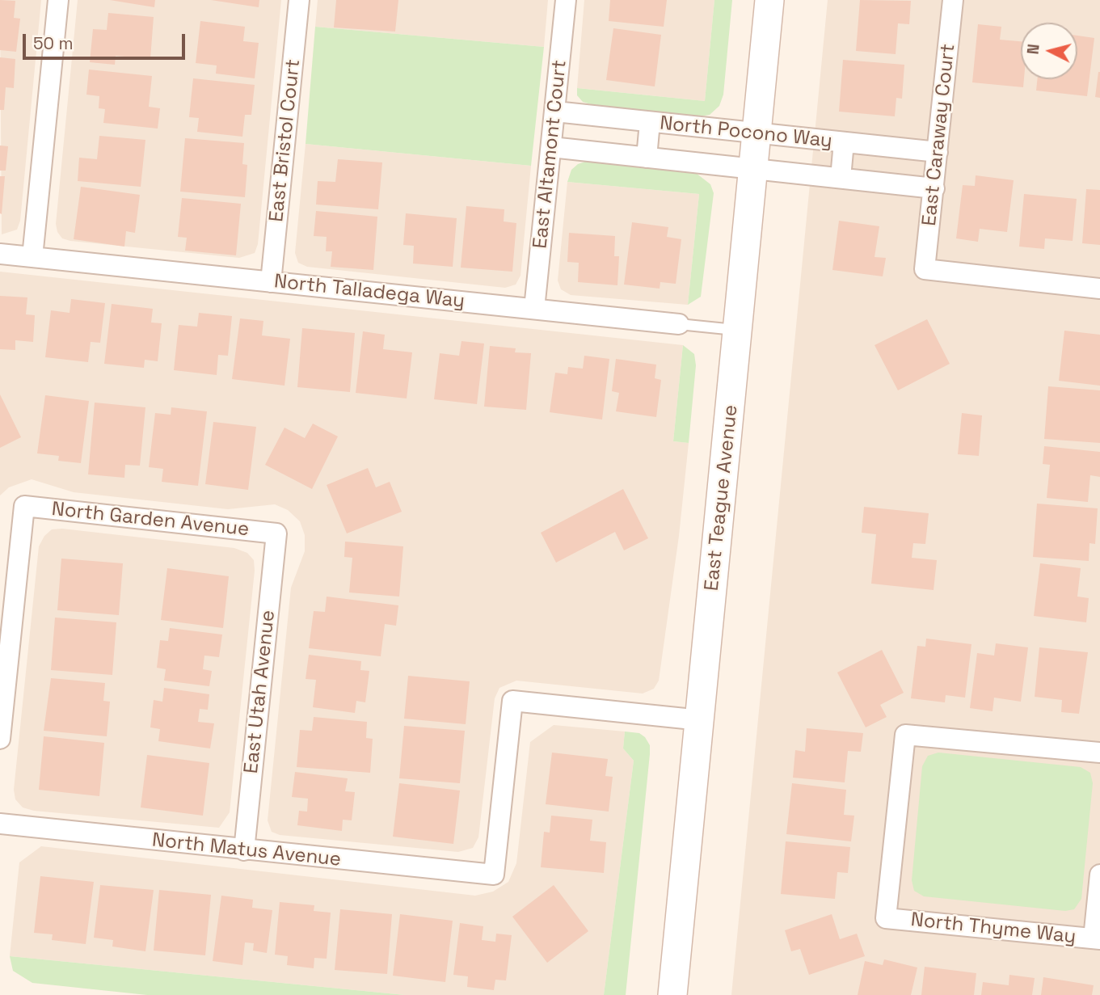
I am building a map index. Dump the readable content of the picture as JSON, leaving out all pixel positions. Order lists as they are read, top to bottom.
{
  "streets": {
    "street": [
      "North Pocono Way",
      "East Caraway Court",
      "East Bristol Court",
      "East Altamont Court",
      "North Talladega Way",
      "East Teague Avenue",
      "North Garden Avenue",
      "East Utah Avenue",
      "North Matus Avenue",
      "North Thyme Way"
    ]
  },
  "crossings": [
    ["North Pocono Way", "East Caraway Court"],
    ["North Pocono Way", "East Altamont Court"],
    ["North Pocono Way", "East Teague Avenue"],
    ["East Bristol Court", "North Talladega Way"],
    ["East Altamont Court", "North Talladega Way"],
    ["North Talladega Way", "East Teague Avenue"],
    ["East Teague Avenue", "North Matus Avenue"],
    ["North Garden Avenue", "East Utah Avenue"],
    ["East Utah Avenue", "North Matus Avenue"]
  ],
  "scale_bar": "50 m",
  "north": "left"
}
